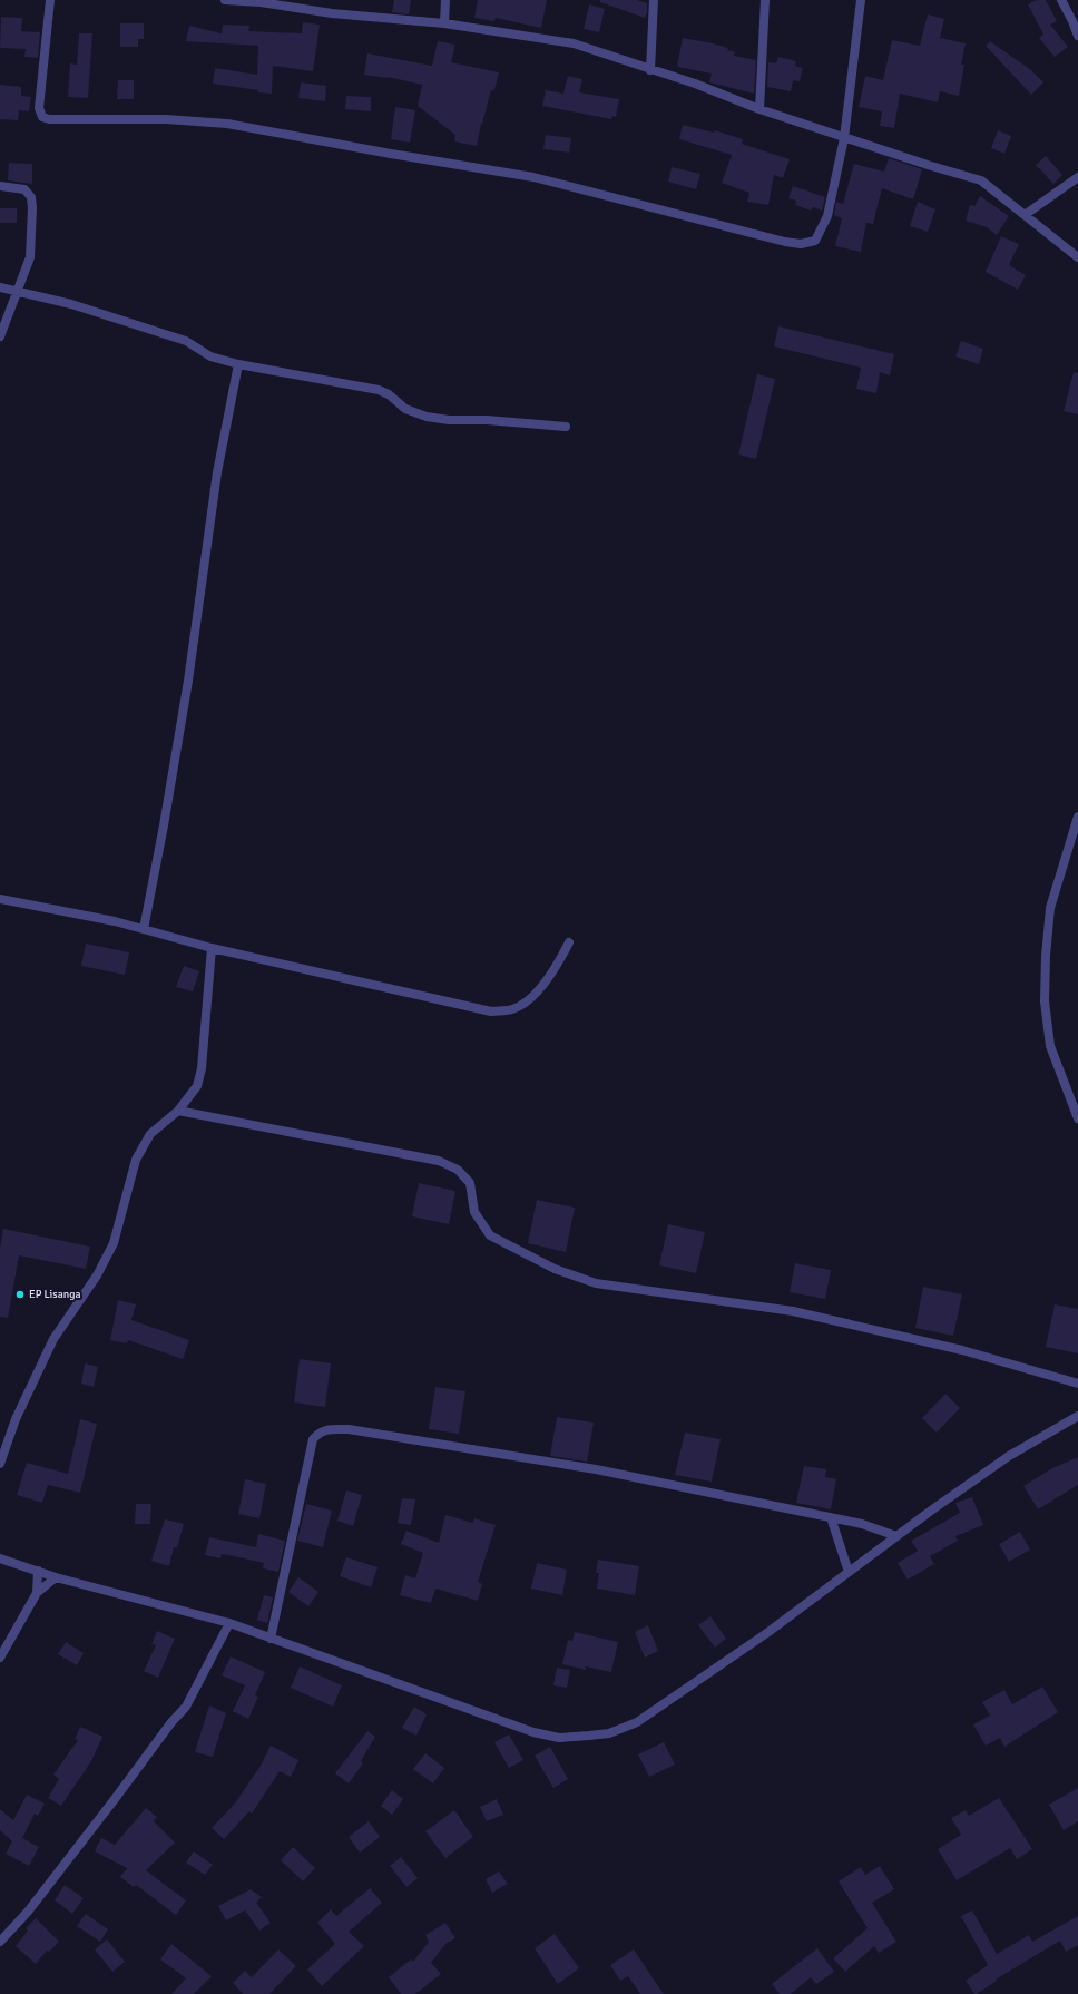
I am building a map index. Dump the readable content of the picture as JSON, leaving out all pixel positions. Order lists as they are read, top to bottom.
{
  "places": ["EP Lisanga"]
}
